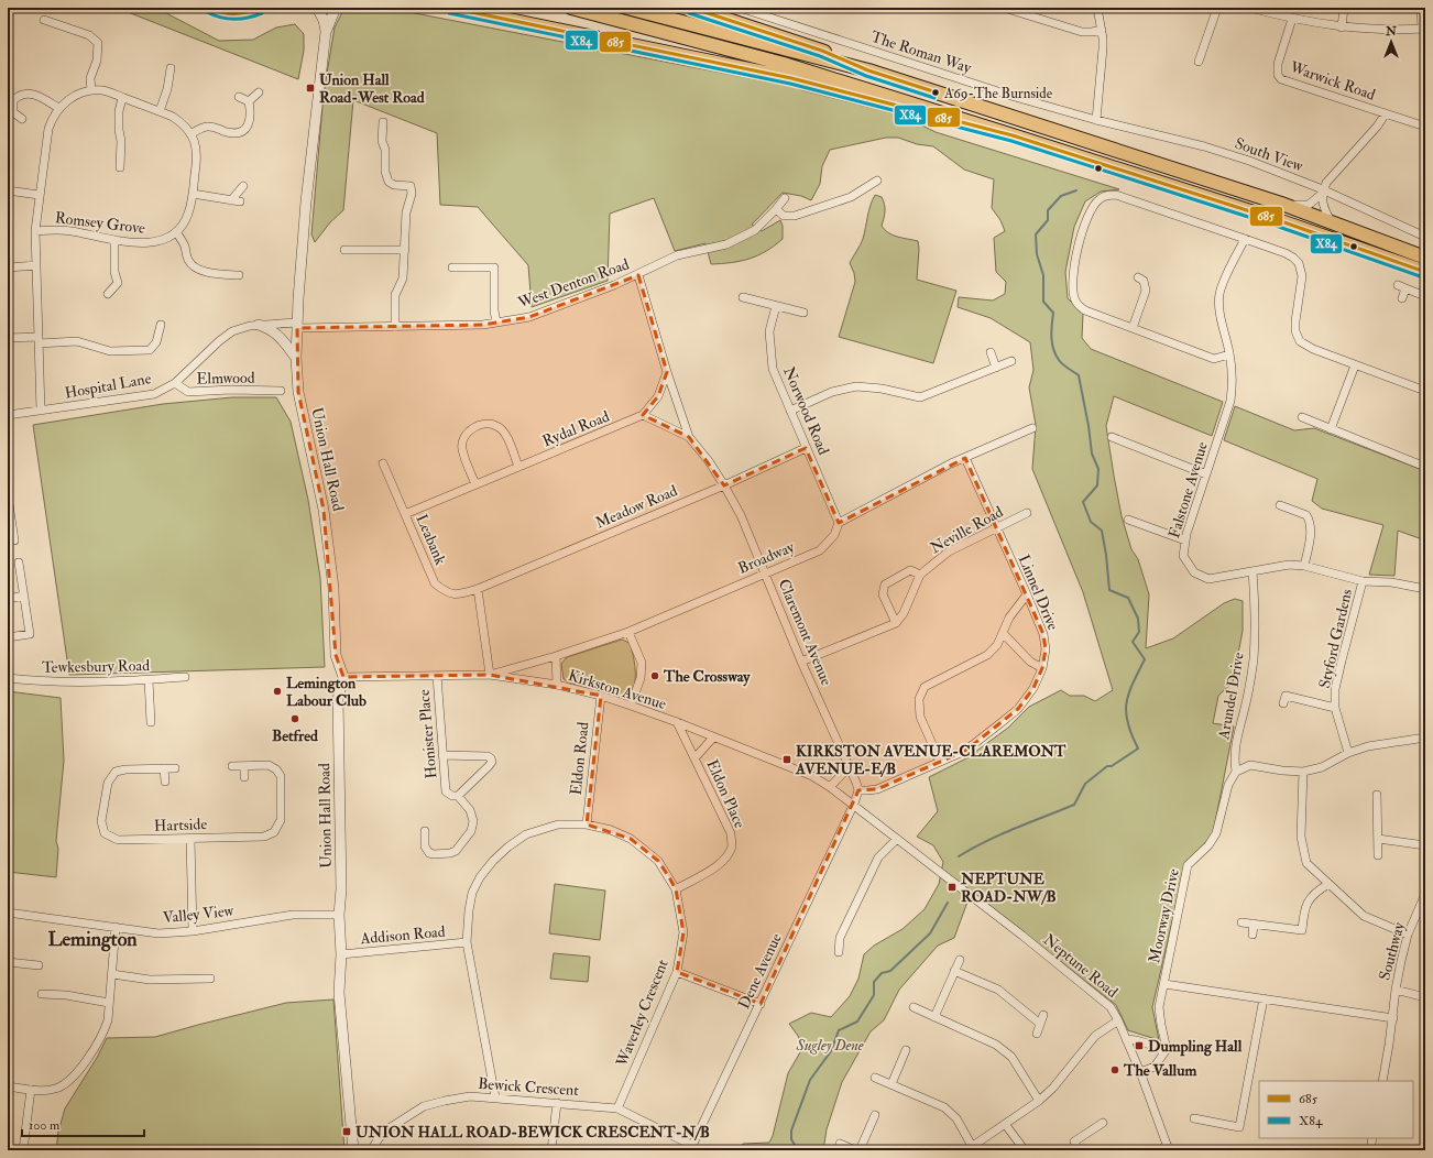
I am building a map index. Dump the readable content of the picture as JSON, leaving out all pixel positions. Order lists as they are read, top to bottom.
{
  "streets": {
    "street": [
      "The Roman Way",
      "Warwick Road",
      "South View",
      "Romsey Grove",
      "West Denton Road",
      "Elmwood",
      "Hospital Lane",
      "Norwood Road",
      "Rydal Road",
      "Union Hall Road",
      "Falstone Avenue",
      "Meadow Road",
      "Neville Road",
      "Leabank",
      "Broadway",
      "Linnel Drive",
      "Claremont Avenue",
      "Styford Gardens",
      "Tewkesbury Road",
      "Kirkston Avenue",
      "Arundel Drive",
      "Honister Place",
      "Eldon Road",
      "Eldon Place",
      "Hartside",
      "Valley View",
      "Moorway Drive",
      "Addison Road",
      "Southway",
      "Neptune Road",
      "Dene Avenue",
      "Waverley Crescent",
      "Bewick Crescent"
    ]
  },
  "crossings": [
    ["The Roman Way", "South View"],
    ["Romsey Grove", "Hospital Lane"],
    ["West Denton Road", "Hospital Lane"],
    ["West Denton Road", "Union Hall Road"],
    ["West Denton Road", "Claremont Avenue"],
    ["Elmwood", "Hospital Lane"],
    ["Hospital Lane", "Union Hall Road"],
    ["Norwood Road", "Meadow Road"],
    ["Norwood Road", "Broadway"],
    ["Rydal Road", "Leabank"],
    ["Union Hall Road", "Kirkston Avenue"],
    ["Union Hall Road", "Valley View"],
    ["Union Hall Road", "Addison Road"],
    ["Falstone Avenue", "Styford Gardens"],
    ["Falstone Avenue", "Arundel Drive"],
    ["Meadow Road", "Leabank"],
    ["Meadow Road", "Claremont Avenue"],
    ["Neville Road", "Linnel Drive"],
    ["Broadway", "Claremont Avenue"],
    ["Broadway", "Kirkston Avenue"],
    ["Linnel Drive", "Claremont Avenue"],
    ["Linnel Drive", "Dene Avenue"],
    ["Claremont Avenue", "Dene Avenue"],
    ["Kirkston Avenue", "Honister Place"],
    ["Kirkston Avenue", "Eldon Road"],
    ["Kirkston Avenue", "Eldon Place"],
    ["Kirkston Avenue", "Neptune Road"],
    ["Kirkston Avenue", "Dene Avenue"],
    ["Arundel Drive", "Moorway Drive"],
    ["Eldon Road", "Waverley Crescent"],
    ["Eldon Place", "Waverley Crescent"],
    ["Addison Road", "Waverley Crescent"],
    ["Dene Avenue", "Bewick Crescent"],
    ["Waverley Crescent", "Bewick Crescent"]
  ],
  "districts": ["Lemington"],
  "parks": ["Sugley Dene"],
  "places": {
    "transit": [
      "Union Hall Road-West Road",
      "KIRKSTON AVENUE-CLAREMONT AVENUE-E/B",
      "NEPTUNE ROAD-NW/B",
      "Dumpling Hall",
      "UNION HALL ROAD-BEWICK CRESCENT-N/B"
    ],
    "other": [
      "A69-The Burnside",
      "The Crossway",
      "Lemington Labour Club",
      "Betfred",
      "The Vallum"
    ]
  },
  "lines": ["transit line 685", "transit line X84"],
  "legend": ["685", "X84"],
  "scale_bar": "100 m",
  "north": "top"
}
